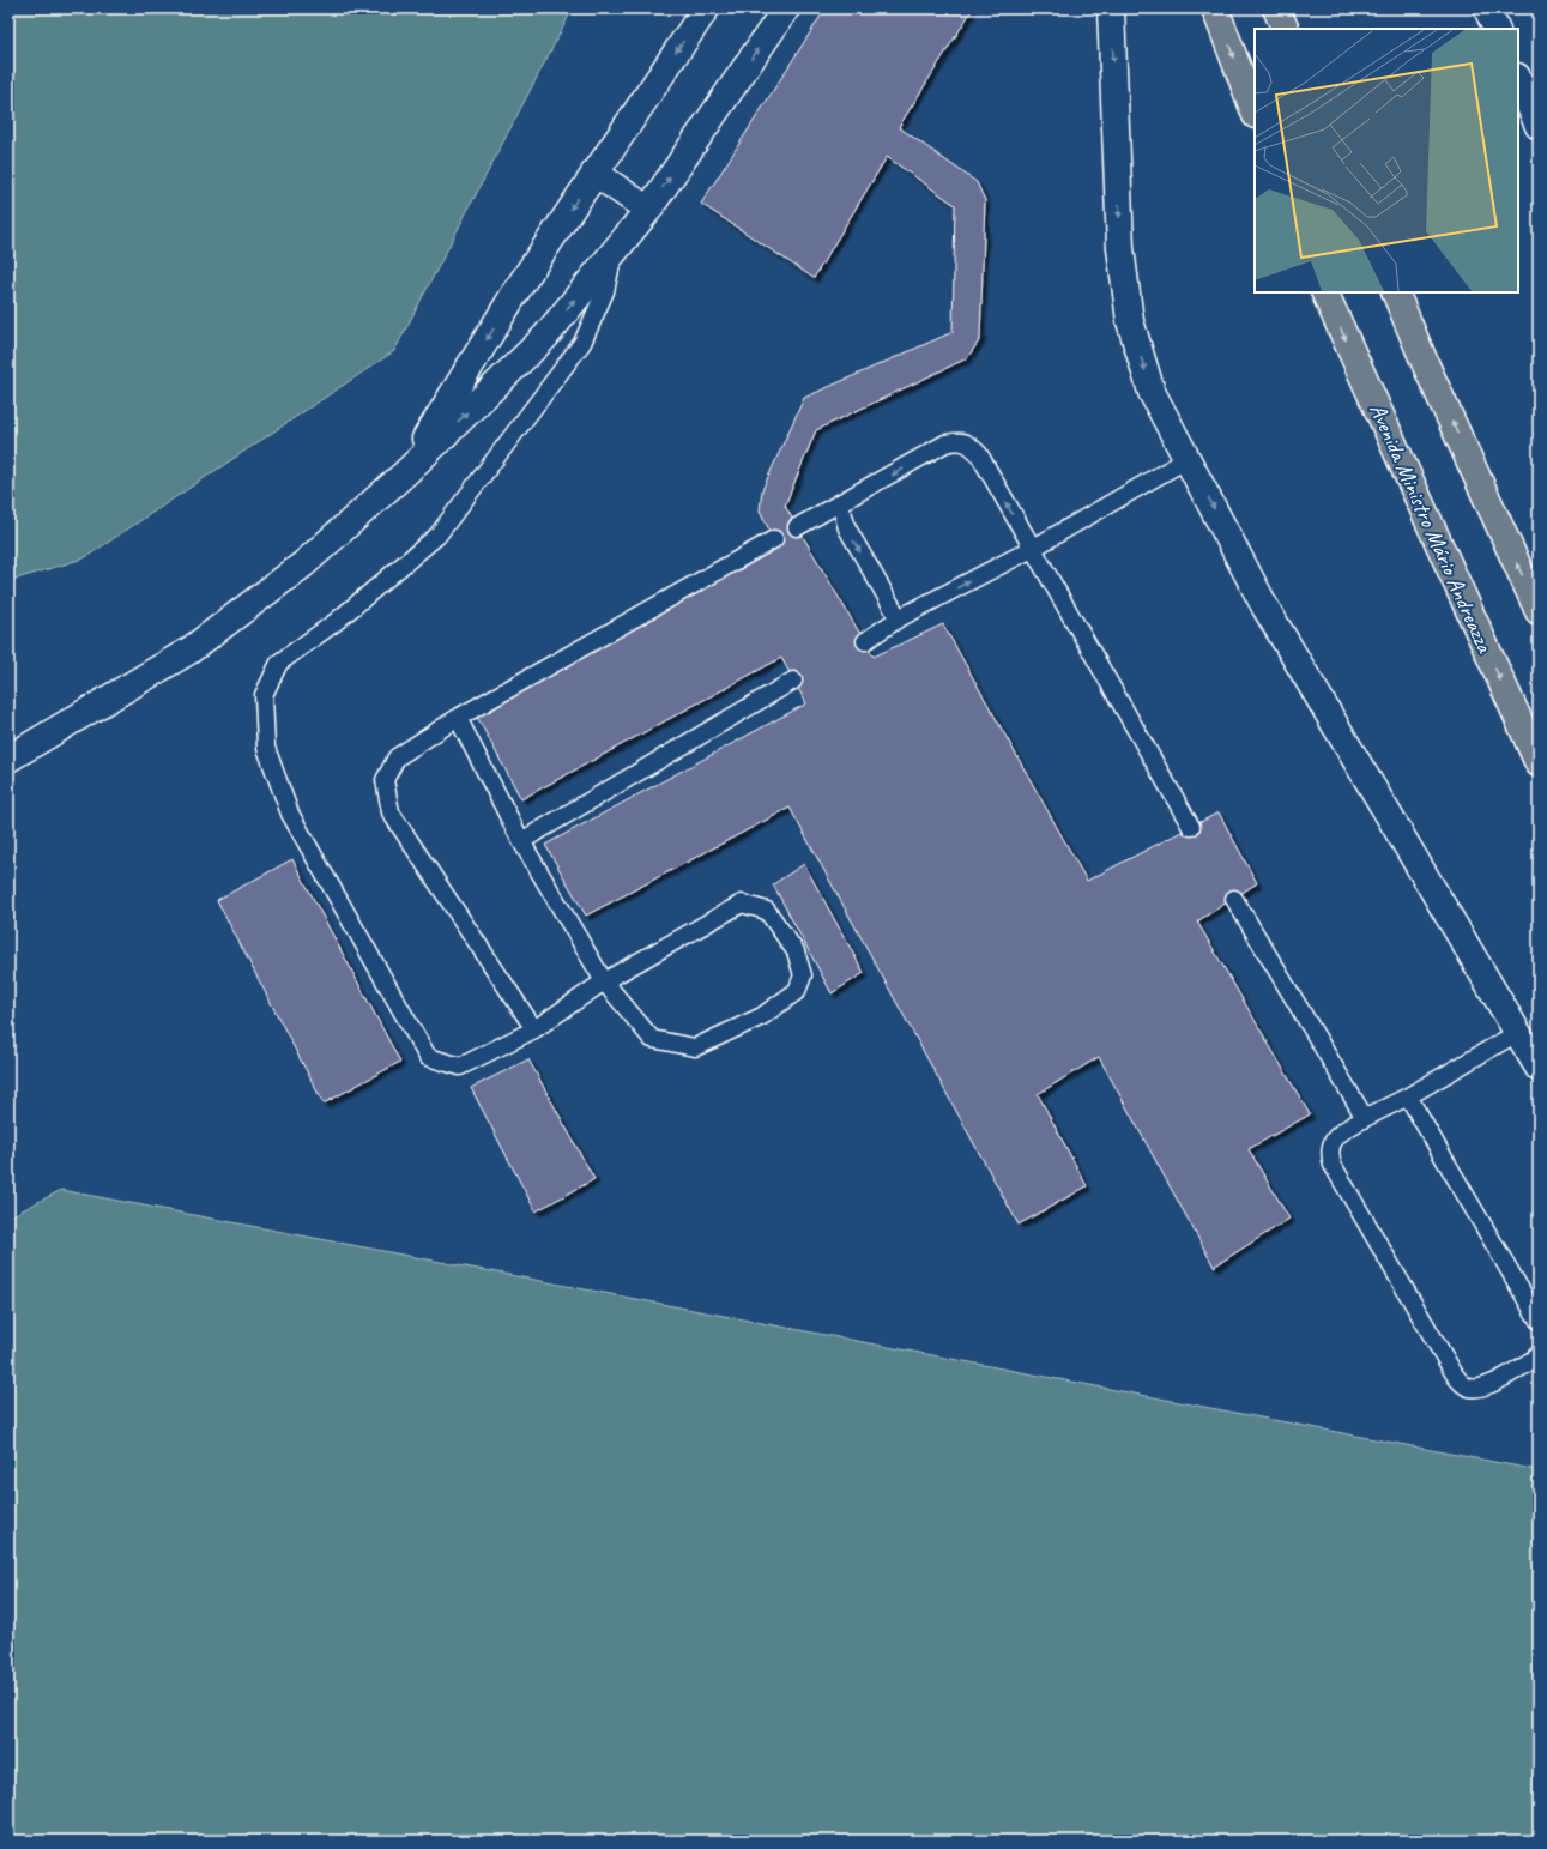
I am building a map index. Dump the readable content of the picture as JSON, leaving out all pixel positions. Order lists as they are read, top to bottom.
{
  "streets": {
    "main road": ["Avenida Ministro Mário Andreazza"]
  }
}
